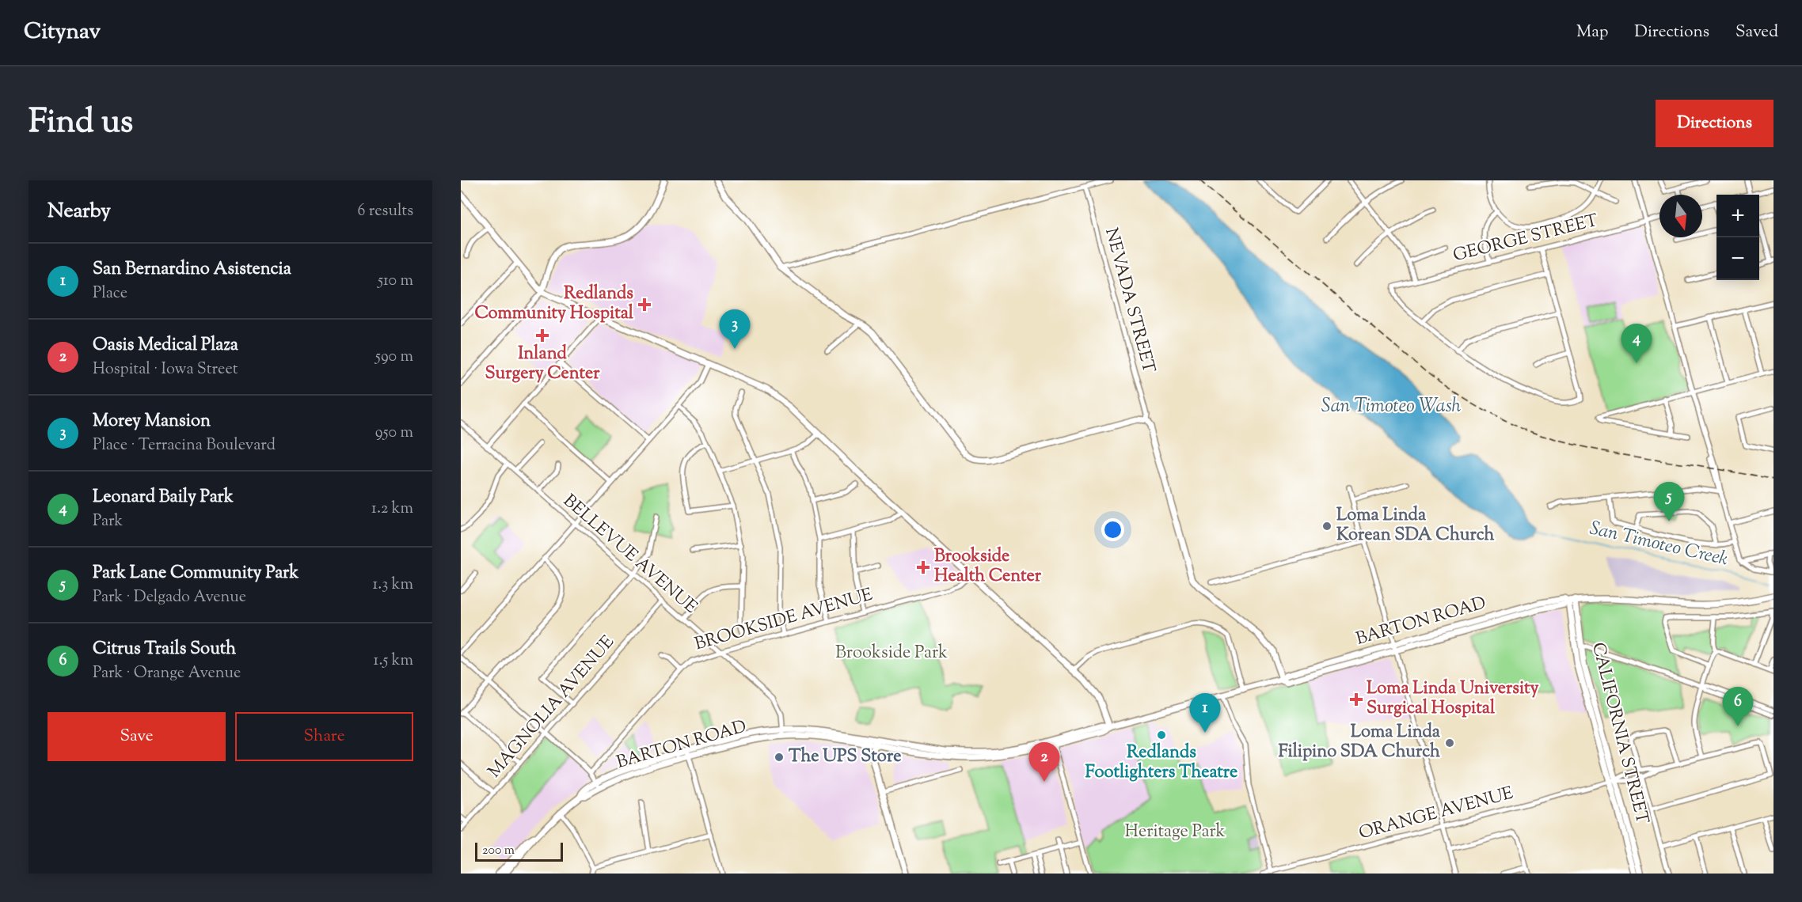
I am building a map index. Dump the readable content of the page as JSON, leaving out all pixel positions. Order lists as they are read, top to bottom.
{
  "streets": {
    "main road": ["BARTON ROAD", "CALIFORNIA STREET"],
    "street": [
      "GEORGE STREET",
      "NEVADA STREET",
      "BELLEVUE AVENUE",
      "BROOKSIDE AVENUE",
      "MAGNOLIA AVENUE",
      "ORANGE AVENUE"
    ]
  },
  "crossings": [
    ["BELLEVUE AVENUE", "BROOKSIDE AVENUE"],
    ["BELLEVUE AVENUE", "BARTON ROAD"],
    ["BELLEVUE AVENUE", "MAGNOLIA AVENUE"],
    ["BARTON ROAD", "CALIFORNIA STREET"],
    ["CALIFORNIA STREET", "ORANGE AVENUE"]
  ],
  "water": ["San Timoteo Wash", "San Timoteo Creek"],
  "parks": ["Brookside Park", "Heritage Park"],
  "places": {
    "health": [
      "Redlands Community Hospital",
      "Inland Surgery Center",
      "Brookside Health Center",
      "Loma Linda University Surgical Hospital"
    ],
    "other": [
      "Loma Linda Korean SDA Church",
      "Redlands Footlighters Theatre",
      "Loma Linda Filipino SDA Church",
      "The UPS Store"
    ]
  },
  "scale_bar": "200 m",
  "north": "bottom",
  "page": {
    "header": "Citynav",
    "nav": ["Map", "Directions", "Saved"],
    "title": "Find us",
    "buttons": [
      "Directions",
      ["Save", "Share"]
    ],
    "heading": ["Nearby", "6 results"],
    "map_buttons": ["+", "−"],
    "list": [
      {
        "mark": "1",
        "name": "San Bernardino Asistencia",
        "note": "Place",
        "value": "510 m"
      },
      {
        "mark": "2",
        "name": "Oasis Medical Plaza",
        "note": "Hospital · Iowa Street",
        "value": "590 m"
      },
      {
        "mark": "3",
        "name": "Morey Mansion",
        "note": "Place · Terracina Boulevard",
        "value": "950 m"
      },
      {
        "mark": "4",
        "name": "Leonard Baily Park",
        "note": "Park",
        "value": "1.2 km"
      },
      {
        "mark": "5",
        "name": "Park Lane Community Park",
        "note": "Park · Delgado Avenue",
        "value": "1.3 km"
      },
      {
        "mark": "6",
        "name": "Citrus Trails South",
        "note": "Park · Orange Avenue",
        "value": "1.5 km"
      }
    ],
    "pins": [
      "3",
      "4",
      "5",
      "6",
      "1",
      "2"
    ],
    "scale": "200 m"
  }
}
